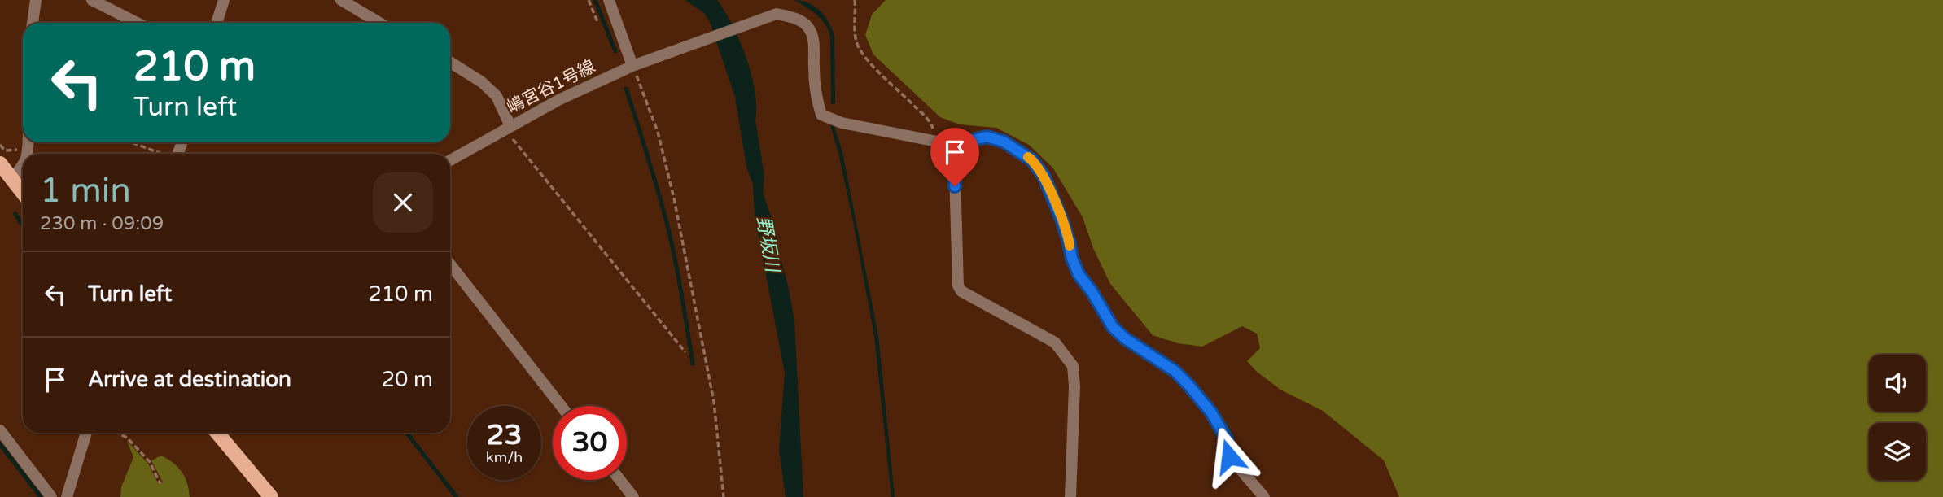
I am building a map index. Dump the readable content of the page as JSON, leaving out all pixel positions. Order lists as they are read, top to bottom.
{
  "streets": {
    "street": ["嶋宮谷1号線"]
  },
  "water": ["野坂川"],
  "page": {
    "turn": ["210 m", "Turn left"],
    "heading": ["1 min", "230 m · 09:09"],
    "list": [
      {
        "name": "Turn left",
        "value": "210 m"
      },
      {
        "name": "Arrive at destination",
        "value": "20 m"
      }
    ],
    "speed": "23 km/h",
    "limit": "30"
  }
}
